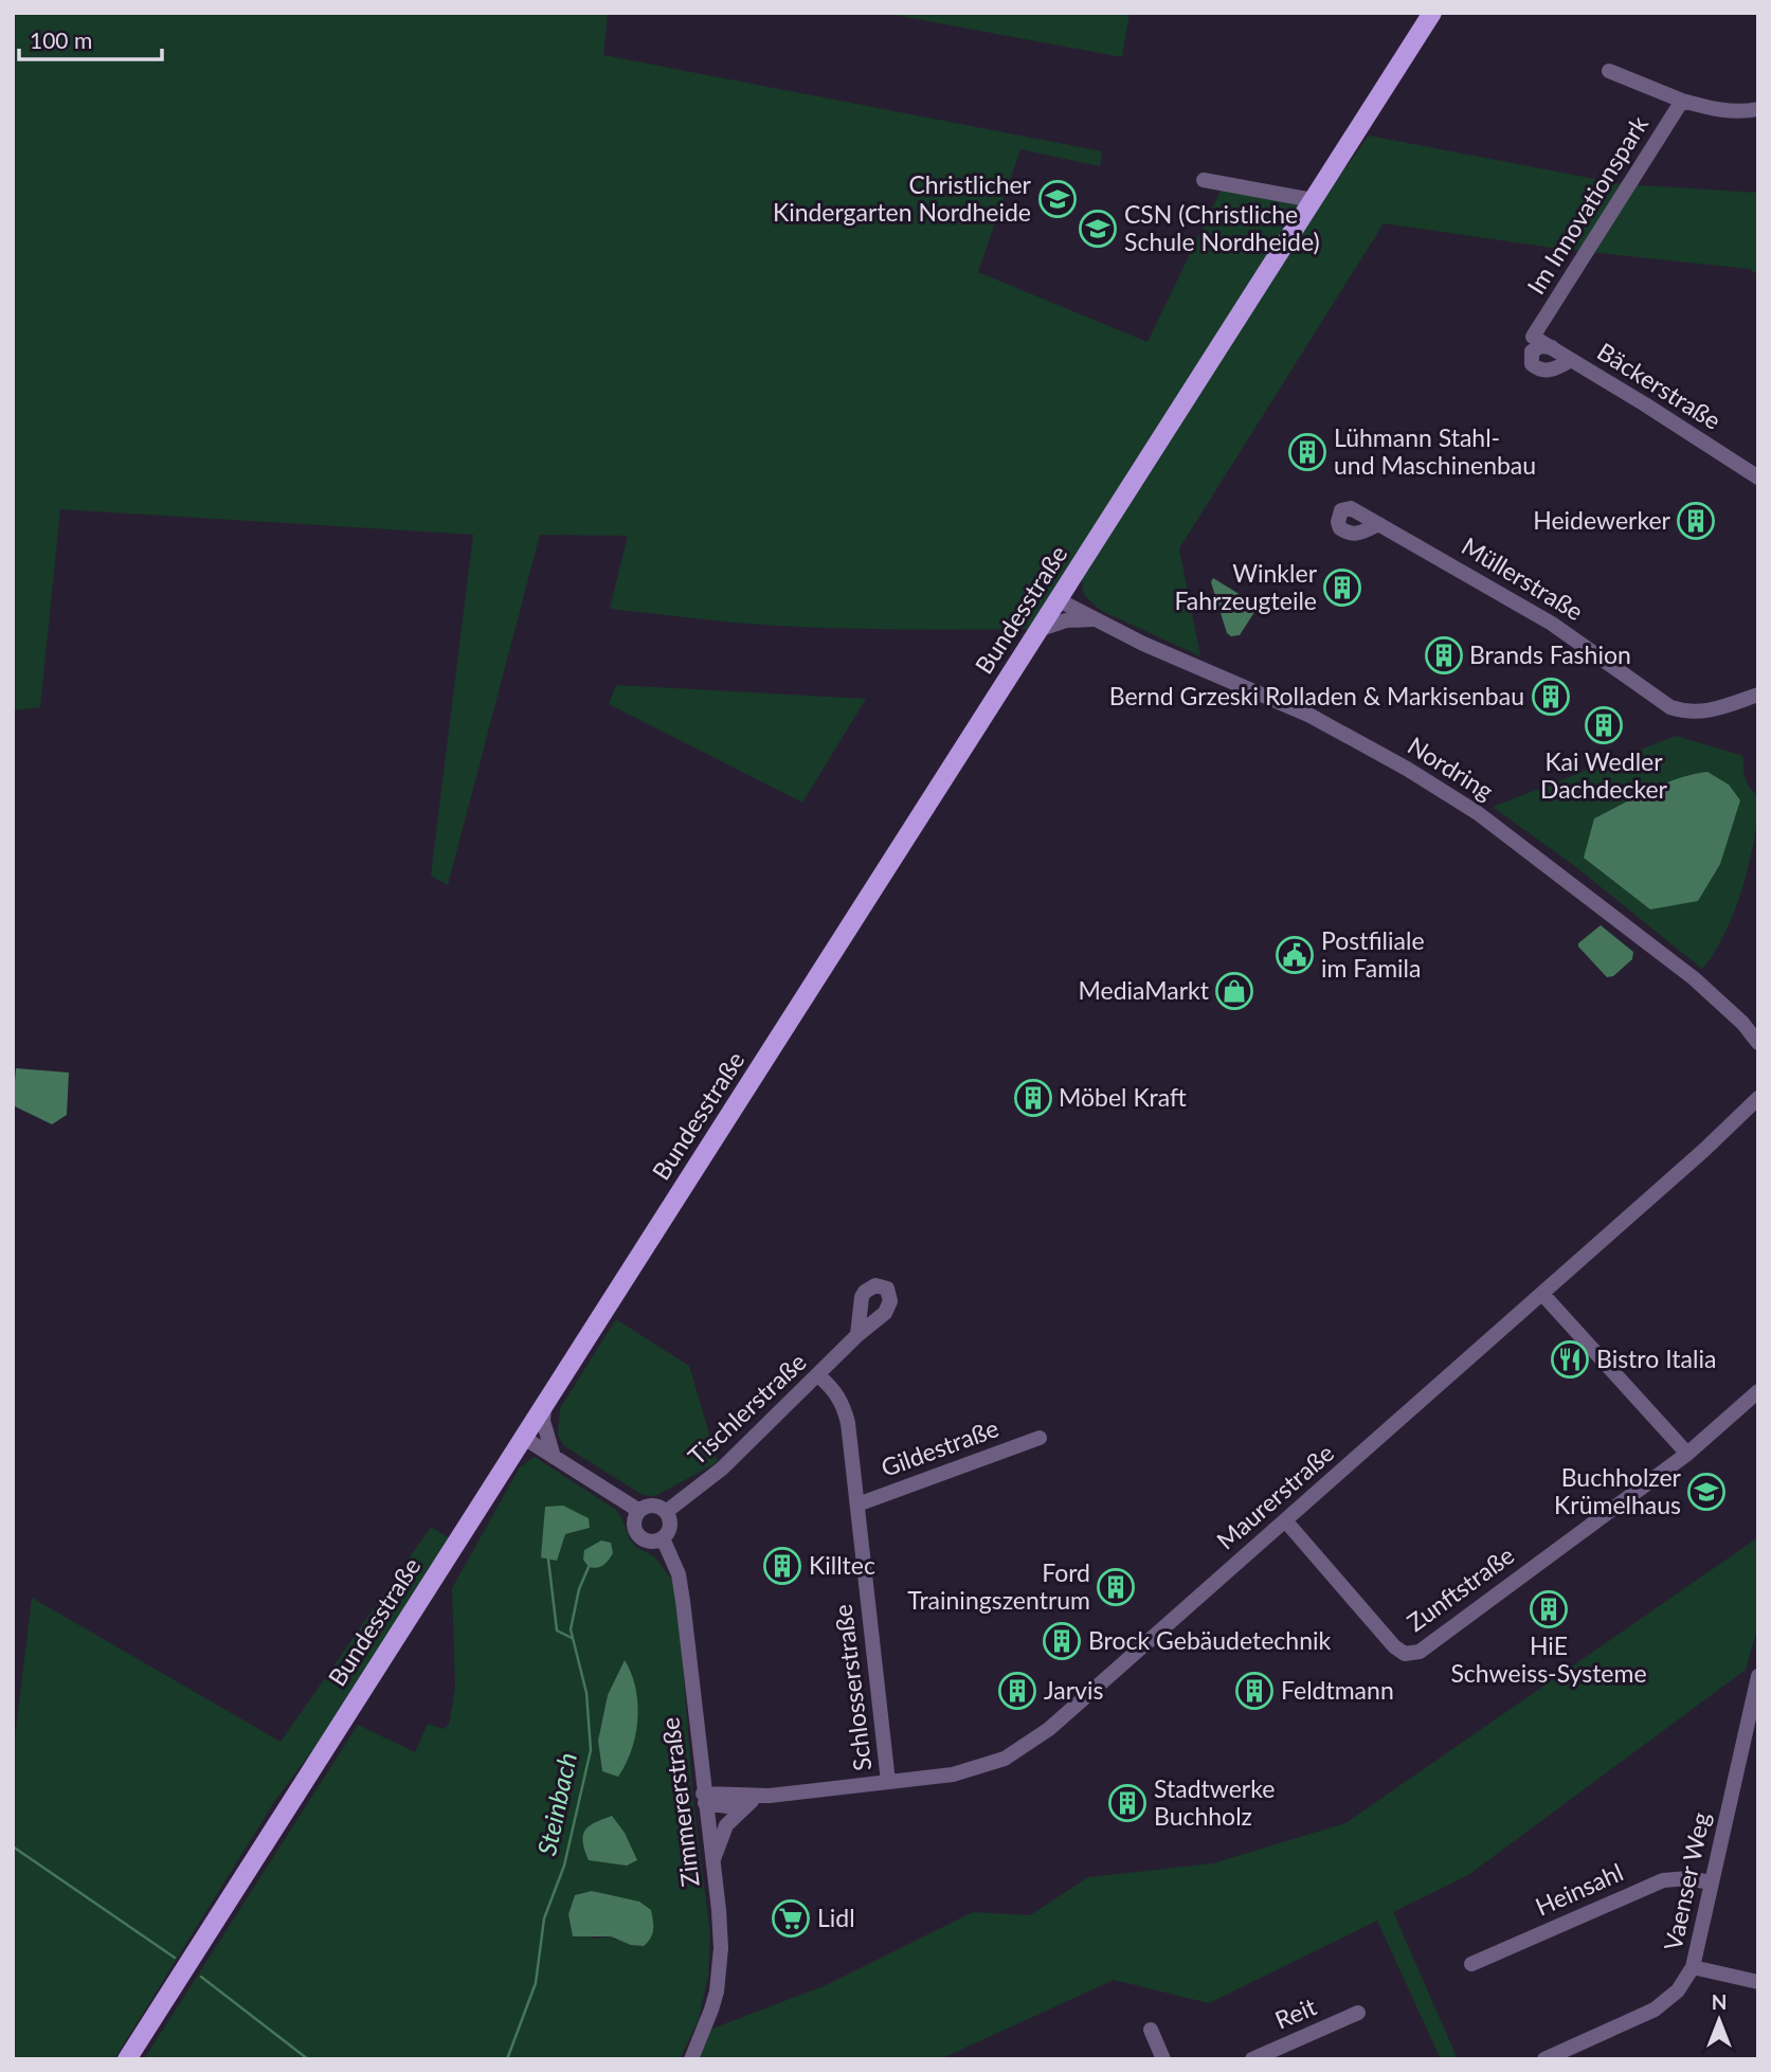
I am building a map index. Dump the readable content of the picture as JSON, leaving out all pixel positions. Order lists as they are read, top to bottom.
{
  "streets": {
    "main road": ["Bundesstraße"],
    "street": [
      "Im Innovationspark",
      "Bäckerstraße",
      "Müllerstraße",
      "Nordring",
      "Tischlerstraße",
      "Gildestraße",
      "Maurerstraße",
      "Zunftstraße",
      "Schlosserstraße",
      "Zimmererstraße",
      "Vaenser Weg",
      "Heinsahl",
      "Reit"
    ]
  },
  "crossings": [
    ["Im Innovationspark", "Bäckerstraße"],
    ["Bundesstraße", "Nordring"],
    ["Tischlerstraße", "Schlosserstraße"],
    ["Tischlerstraße", "Zimmererstraße"],
    ["Gildestraße", "Schlosserstraße"],
    ["Maurerstraße", "Zunftstraße"],
    ["Maurerstraße", "Schlosserstraße"],
    ["Maurerstraße", "Zimmererstraße"],
    ["Vaenser Weg", "Heinsahl"]
  ],
  "water": ["Steinbach"],
  "places": {
    "school or university": ["Christlicher Kindergarten Nordheide", "CSN (Christliche Schule Nordheide)", "Buchholzer Krümelhaus"],
    "building": [
      "Lühmann Stahl- und Maschinenbau",
      "Heidewerker",
      "Winkler Fahrzeugteile",
      "Brands Fashion",
      "Bernd Grzeski Rolladen & Markisenbau",
      "Kai Wedler Dachdecker",
      "Möbel Kraft",
      "Killtec",
      "Ford Trainingszentrum",
      "HiE Schweiss-Systeme",
      "Brock Gebäudetechnik",
      "Jarvis",
      "Feldtmann",
      "Stadtwerke Buchholz"
    ],
    "public building": ["Postfiliale im Famila"],
    "shop": ["MediaMarkt"],
    "restaurant": ["Bistro Italia"],
    "supermarket": ["Lidl"]
  },
  "scale_bar": "100 m",
  "north": "top"
}
